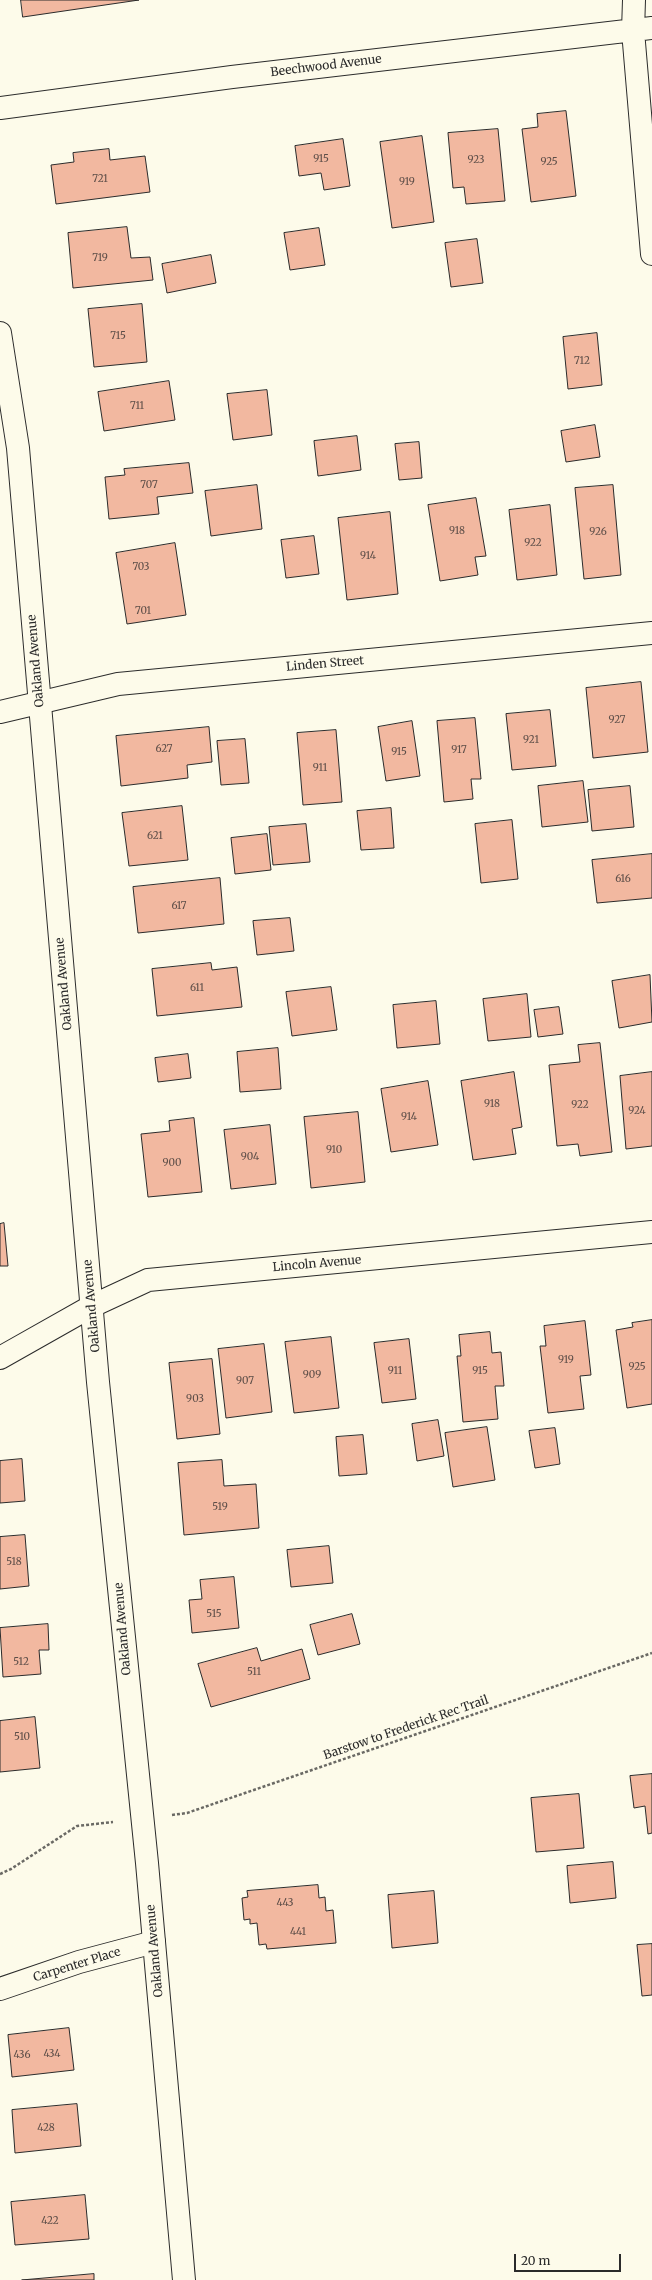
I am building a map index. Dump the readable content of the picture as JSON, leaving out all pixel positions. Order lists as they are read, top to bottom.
{
  "streets": {
    "street": [
      "Beechwood Avenue",
      "Oakland Avenue",
      "Linden Street",
      "Lincoln Avenue",
      "Carpenter Place"
    ],
    "path": ["Barstow to Frederick Rec Trail"]
  },
  "crossings": [
    ["Oakland Avenue", "Linden Street"],
    ["Oakland Avenue", "Lincoln Avenue"],
    ["Oakland Avenue", "Carpenter Place"]
  ],
  "house_numbers": [
    "915",
    "923",
    "925",
    "721",
    "919",
    "719",
    "715",
    "712",
    "711",
    "707",
    "918",
    "926",
    "922",
    "914",
    "703",
    "701",
    "927",
    "921",
    "627",
    "917",
    "915",
    "911",
    "621",
    "616",
    "617",
    "611",
    "918",
    "922",
    "924",
    "914",
    "910",
    "904",
    "900",
    "919",
    "925",
    "911",
    "915",
    "909",
    "907",
    "903",
    "519",
    "518",
    "515",
    "512",
    "511",
    "510",
    "443",
    "441",
    "434",
    "436",
    "428",
    "422"
  ],
  "scale_bar": "20 m"
}
